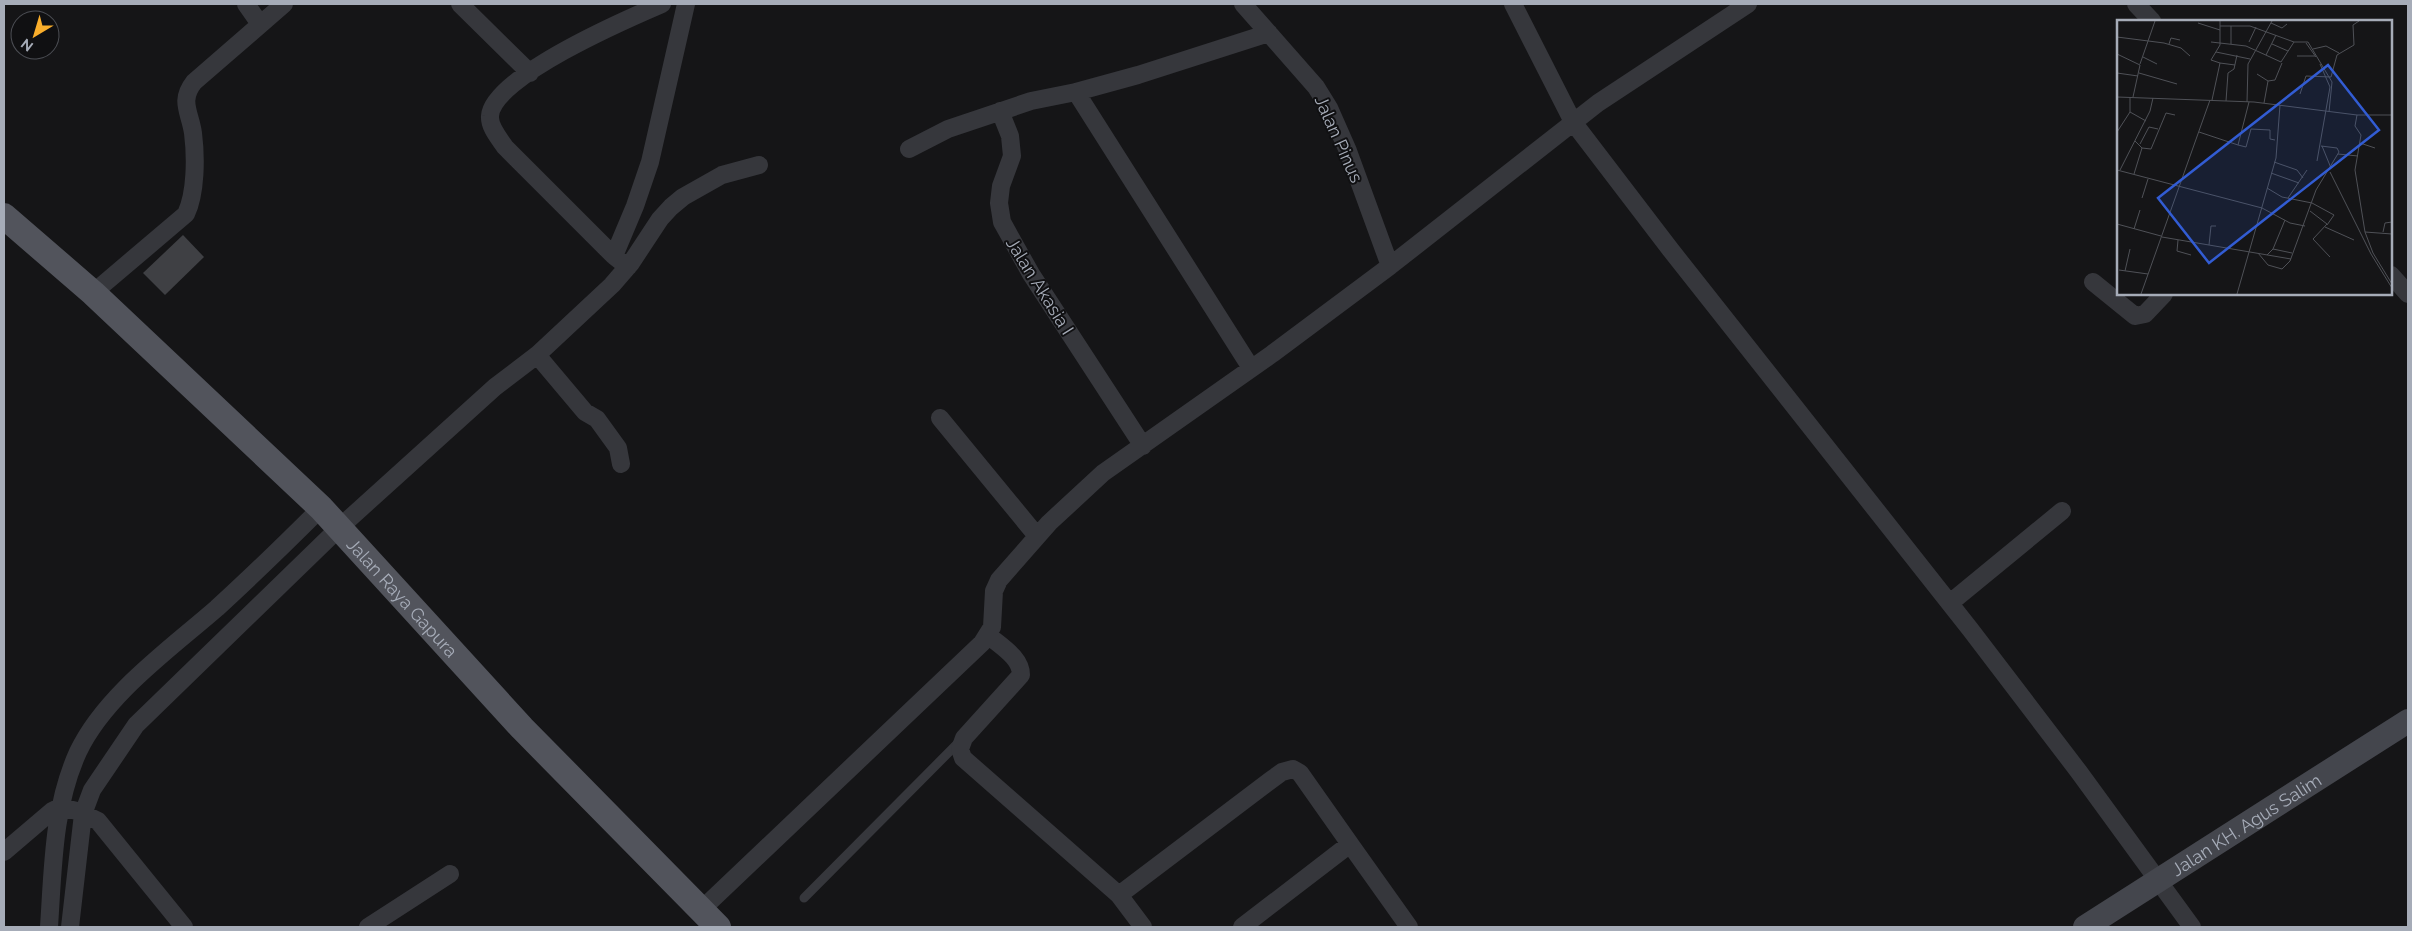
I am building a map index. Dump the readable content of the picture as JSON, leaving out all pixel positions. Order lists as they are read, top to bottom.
{
  "streets": {
    "main road": ["Jalan Raya Gapura", "Jalan KH. Agus Salim"],
    "street": ["Jalan Pinus", "Jalan Akasia I"]
  },
  "north": "bottom left"
}
